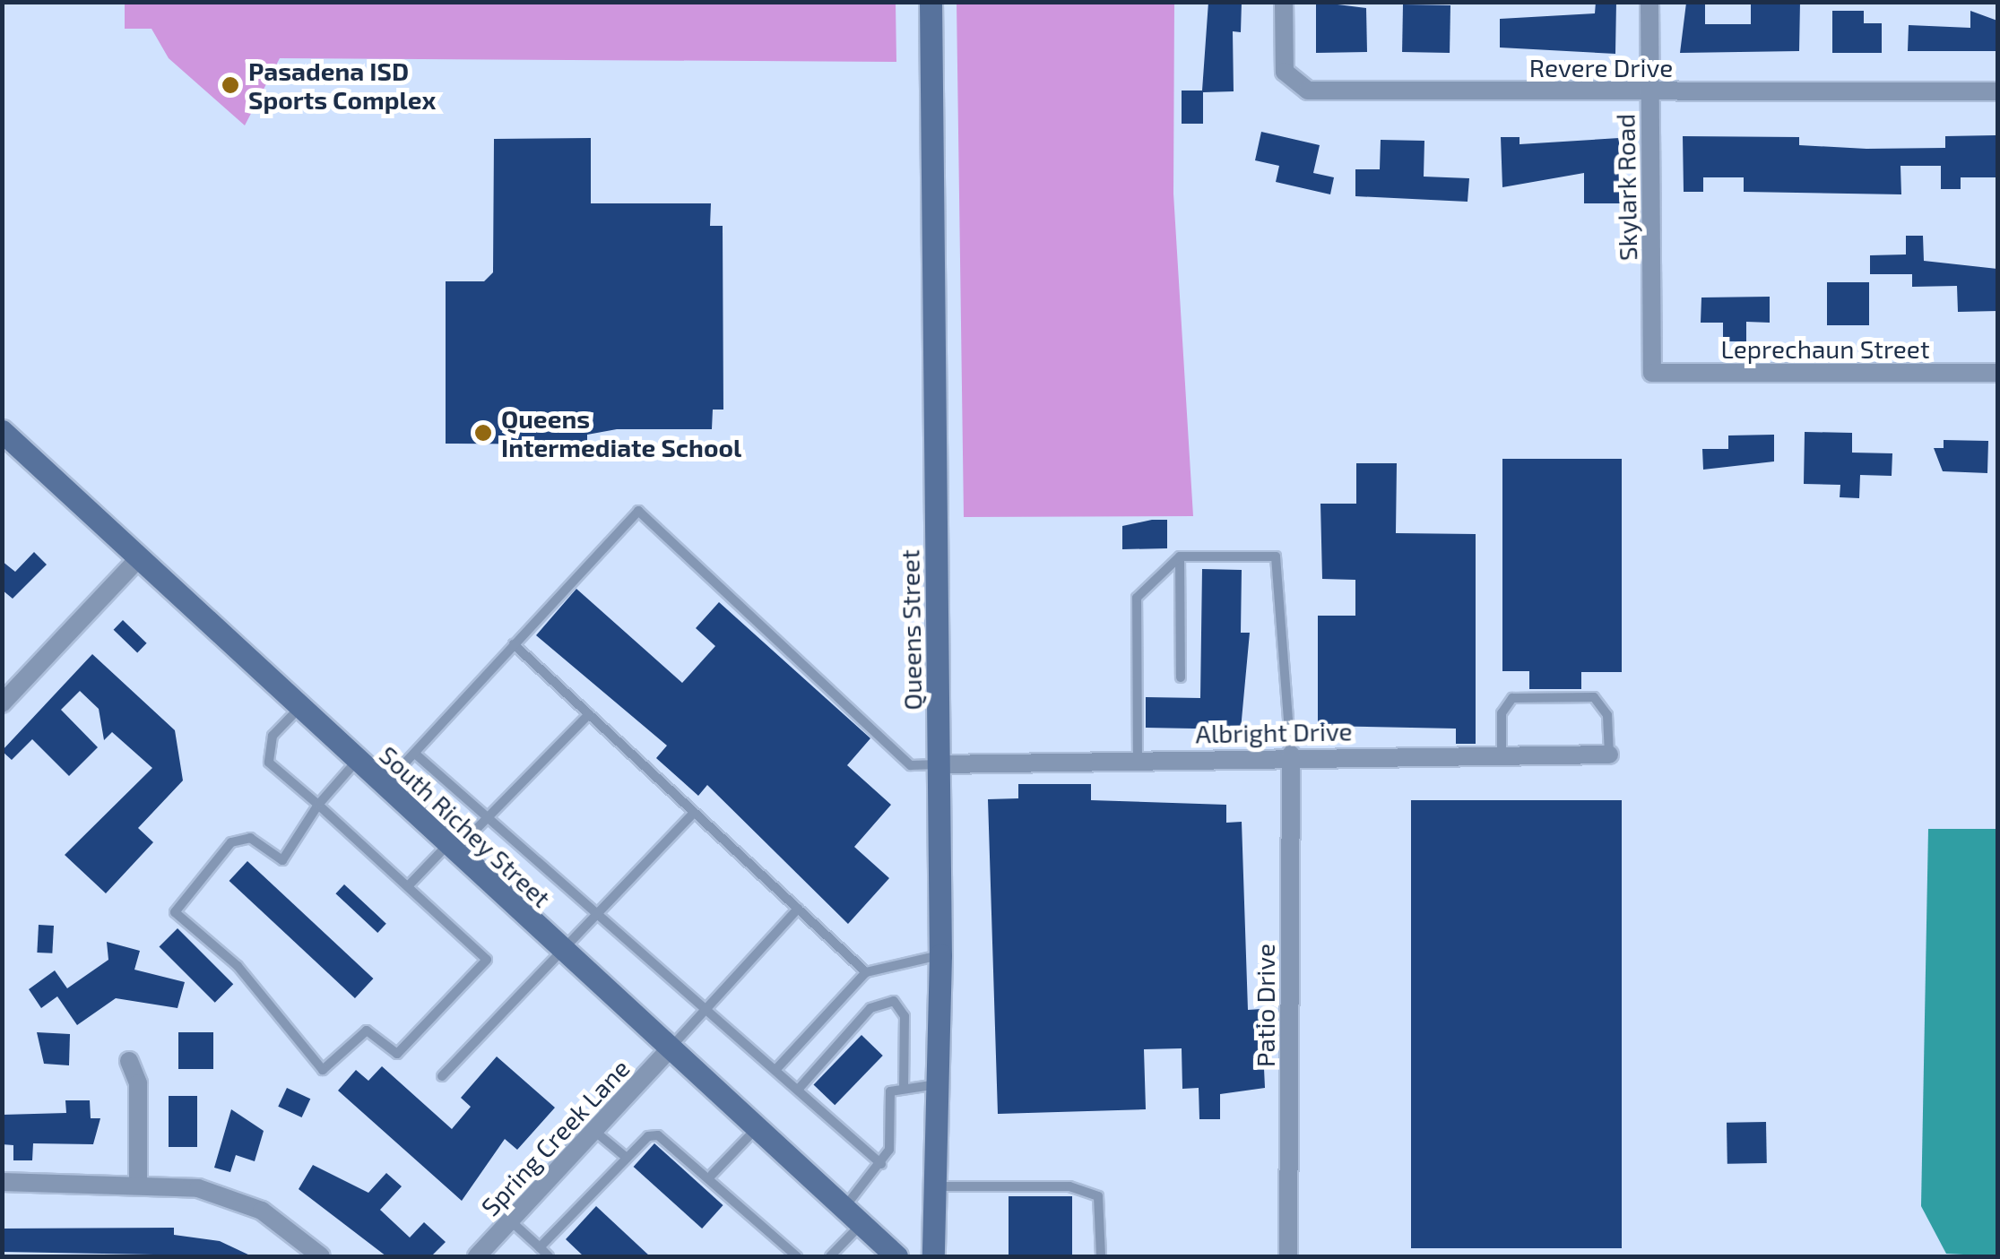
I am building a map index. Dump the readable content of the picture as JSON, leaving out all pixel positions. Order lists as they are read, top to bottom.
{
  "streets": {
    "street": [
      "Revere Drive",
      "Skylark Road",
      "Leprechaun Street",
      "Queens Street",
      "Albright Drive",
      "South Richey Street",
      "Patio Drive",
      "Spring Creek Lane"
    ]
  },
  "crossings": [
    ["Revere Drive", "Skylark Road"],
    ["Skylark Road", "Leprechaun Street"],
    ["Queens Street", "Albright Drive"],
    ["Albright Drive", "Patio Drive"],
    ["South Richey Street", "Spring Creek Lane"]
  ],
  "places": ["Pasadena ISD Sports Complex", "Queens Intermediate School"]
}
